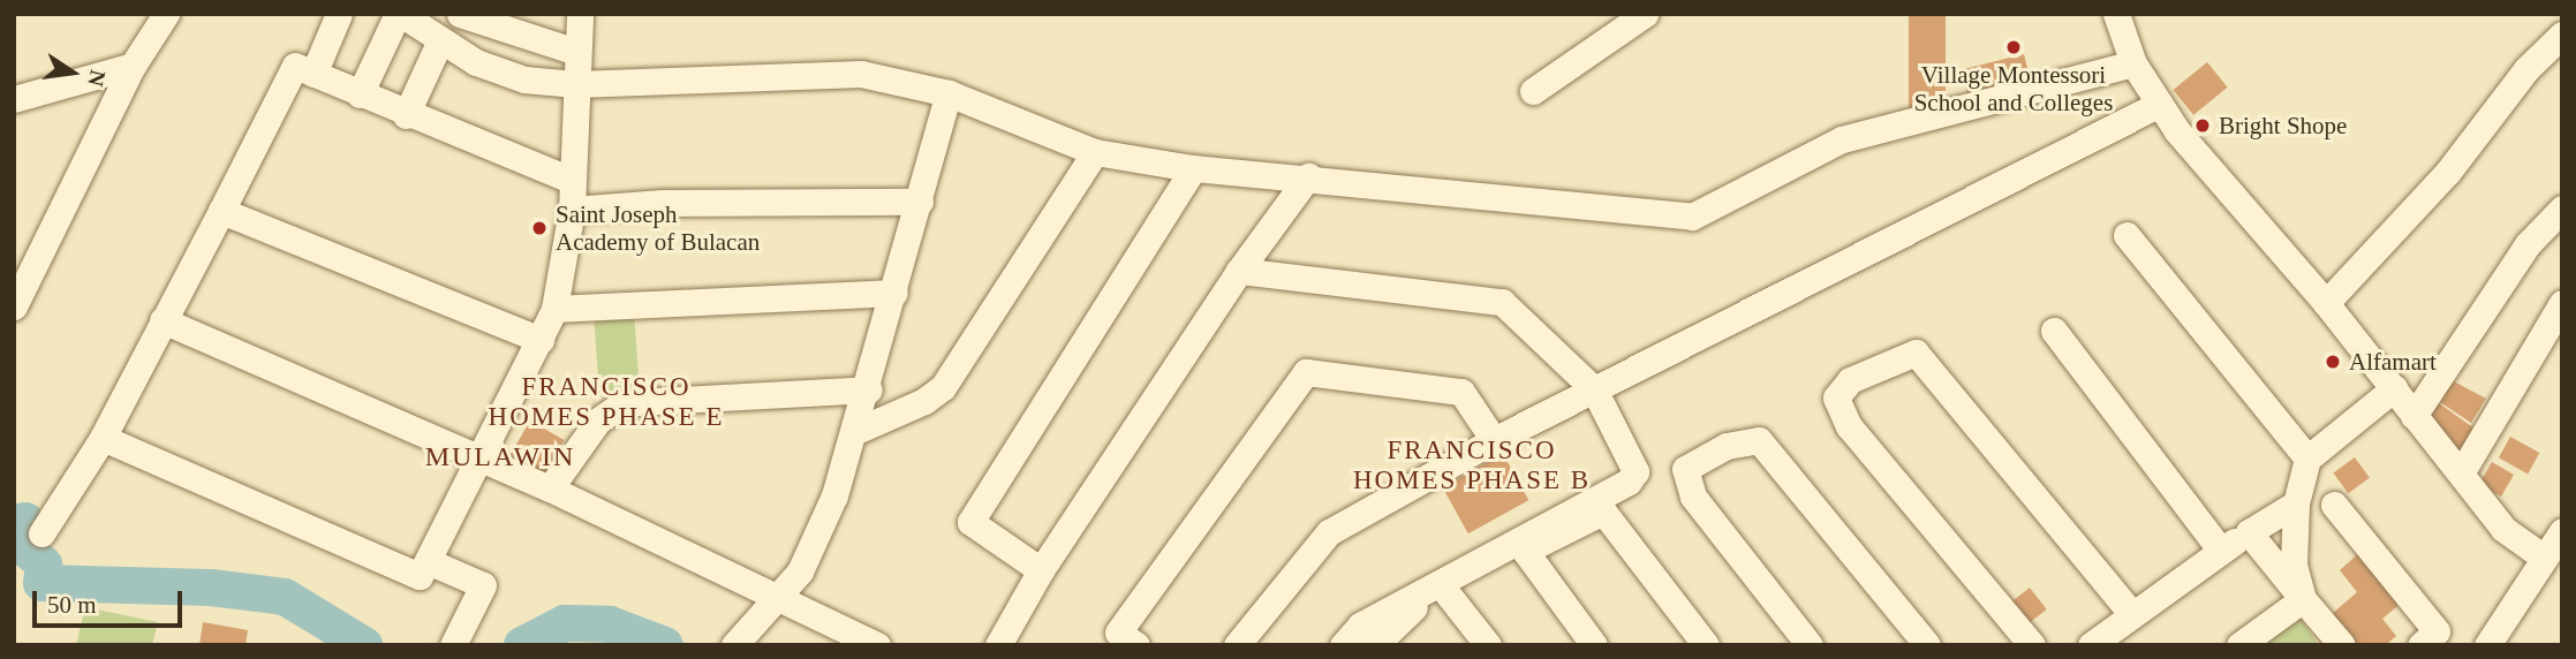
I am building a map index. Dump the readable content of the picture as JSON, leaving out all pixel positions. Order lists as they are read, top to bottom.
{
  "districts": ["FRANCISCO HOMES PHASE E", "FRANCISCO HOMES PHASE B", "MULAWIN"],
  "places": [
    "Village Montessori School and Colleges",
    "Bright Shope",
    "Saint Joseph Academy of Bulacan",
    "Alfamart"
  ],
  "scale_bar": "50 m",
  "north": "right"
}
